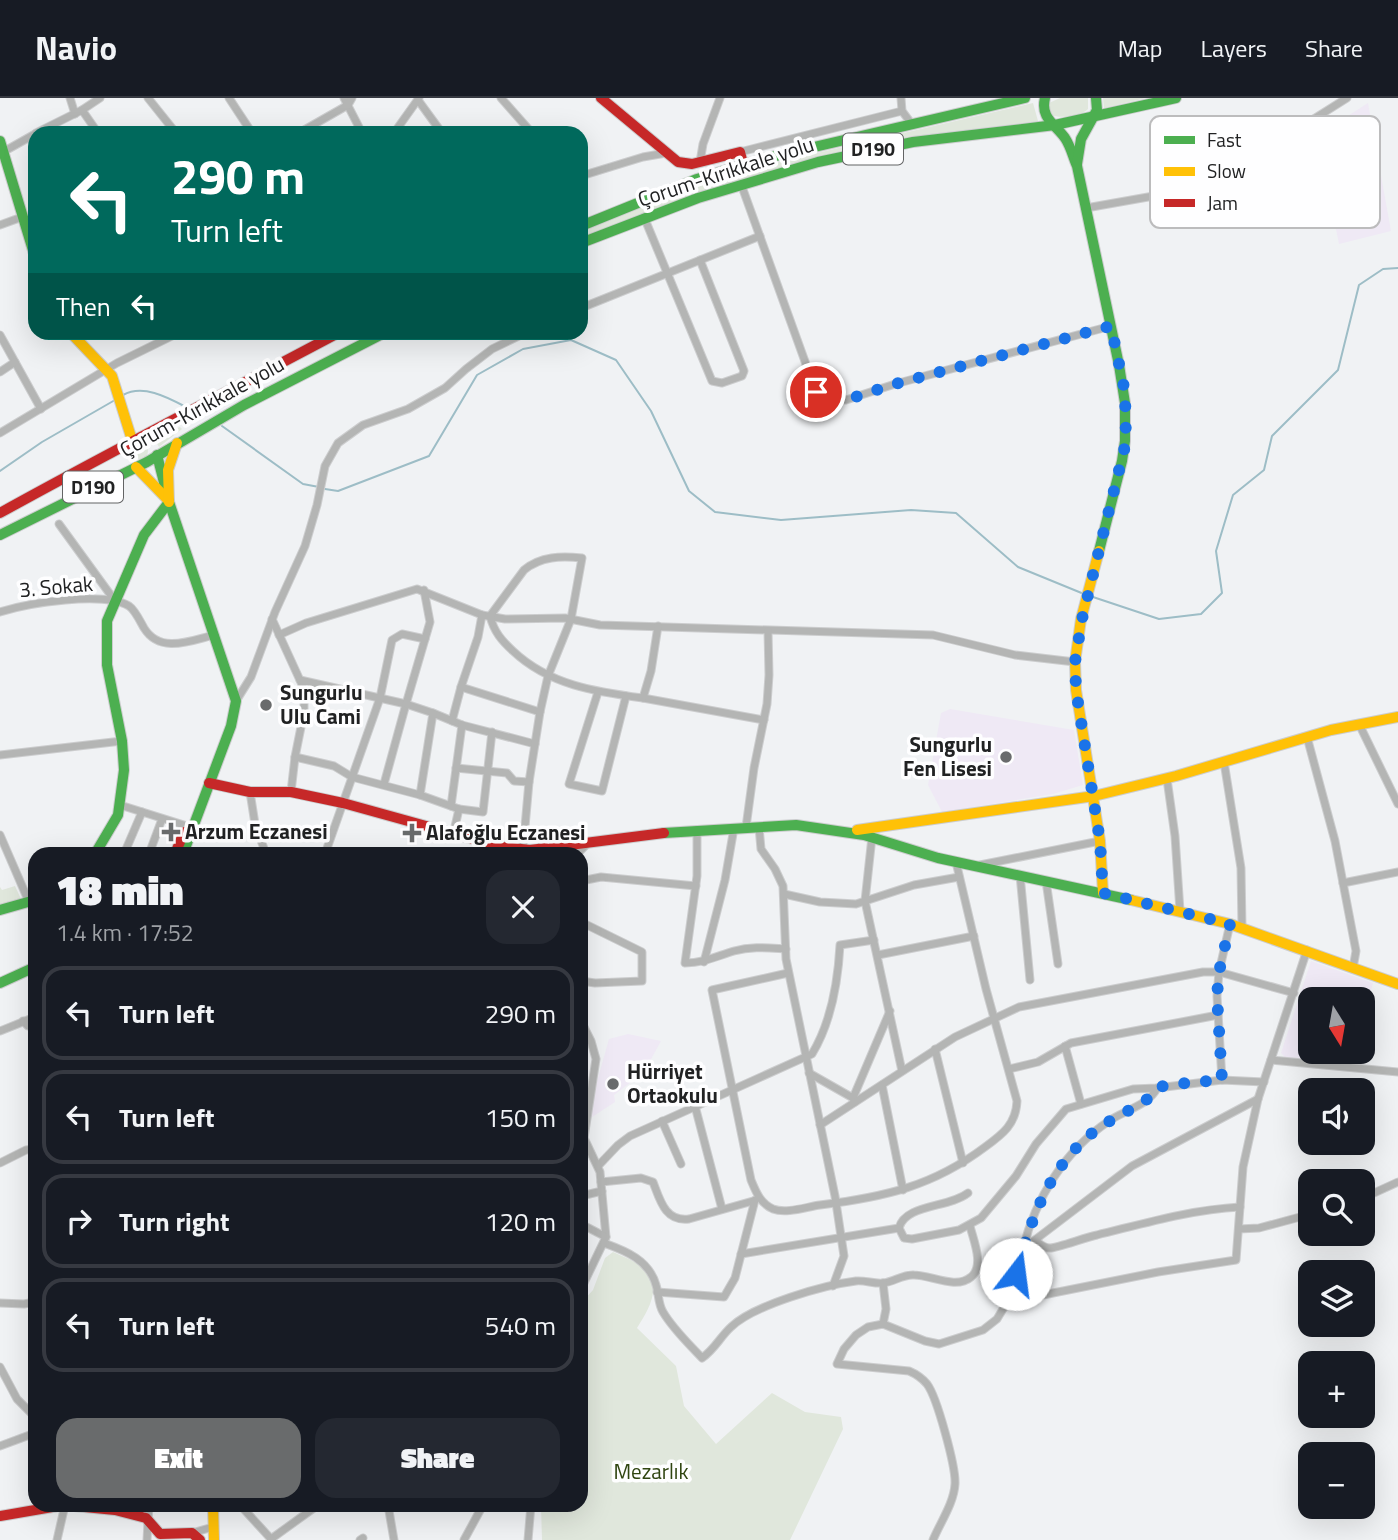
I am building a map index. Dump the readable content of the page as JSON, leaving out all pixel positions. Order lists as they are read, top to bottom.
{
  "streets": {
    "main road": ["D190", "Çorum-Kırıkkale yolu"],
    "street": ["3. Sokak"]
  },
  "parks": ["Mezarlık"],
  "places": {
    "other": ["Sungurlu Ulu Cami", "Sungurlu Fen Lisesi", "Hürriyet Ortaokulu"],
    "health": ["Arzum Eczanesi", "Alafoğlu Eczanesi"]
  },
  "legend": ["Fast", "Slow", "Jam"],
  "north": "bottom",
  "page": {
    "header": "Navio",
    "nav": ["Map", "Layers", "Share"],
    "turn": ["290 m", "Turn left"],
    "then": "Then",
    "heading": ["18 min", "1.4 km · 17:52"],
    "list": [
      {
        "name": "Turn left",
        "value": "290 m"
      },
      {
        "name": "Turn left",
        "value": "150 m"
      },
      {
        "name": "Turn right",
        "value": "120 m"
      },
      {
        "name": "Turn left",
        "value": "540 m"
      }
    ],
    "map_buttons": ["+", "−"],
    "buttons": ["Exit", "Share"]
  }
}
